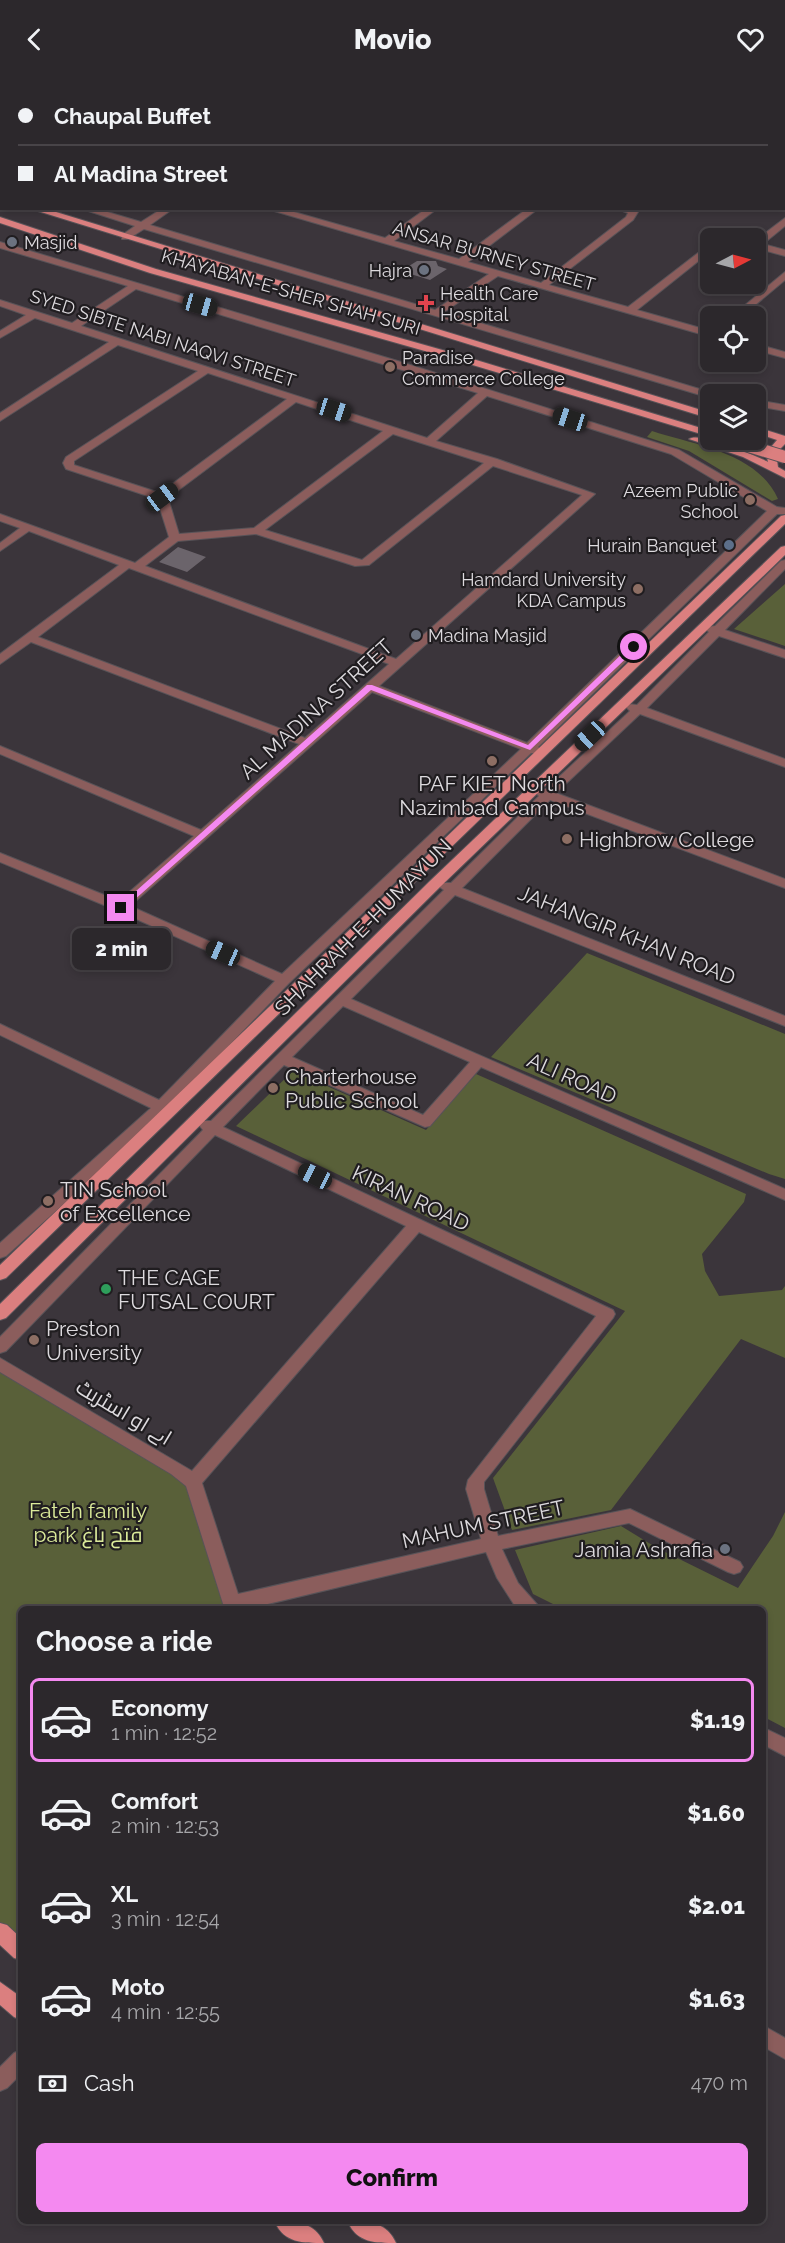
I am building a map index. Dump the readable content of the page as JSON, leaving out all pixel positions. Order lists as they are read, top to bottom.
{
  "streets": {
    "main road": ["KHAYABAN-E-SHER SHAH SURI", "SHAHRAH-E-HUMAYUN"],
    "street": [
      "ANSAR BURNEY STREET",
      "SYED SIBTE NABI NAQVI STREET",
      "AL MADINA STREET",
      "JAHANGIR KHAN ROAD",
      "ALI ROAD",
      "KIRAN ROAD",
      "اے او اسٹریٹ",
      "MAHUM STREET"
    ]
  },
  "crossings": [
    ["SYED SIBTE NABI NAQVI STREET", "AL MADINA STREET"],
    ["SHAHRAH-E-HUMAYUN", "JAHANGIR KHAN ROAD"],
    ["SHAHRAH-E-HUMAYUN", "KIRAN ROAD"],
    ["KIRAN ROAD", "MAHUM STREET"]
  ],
  "parks": ["Fateh family park فتح باغ"],
  "places": {
    "other": [
      "Masjid",
      "Hajra",
      "Paradise Commerce College",
      "Azeem Public School",
      "Hurain Banquet",
      "Hamdard University KDA Campus",
      "Madina Masjid",
      "PAF KIET North Nazimbad Campus",
      "Highbrow College",
      "Charterhouse Public School",
      "TIN School of Excellence",
      "THE CAGE FUTSAL COURT",
      "Preston University",
      "Jamia Ashrafia"
    ],
    "health": ["Health Care Hospital"]
  },
  "north": "right",
  "page": {
    "header": "Movio",
    "banner": ["Chaupal Buffet", "Al Madina Street"],
    "bubble": "2 min",
    "heading": "Choose a ride",
    "list": [
      {
        "name": "Economy",
        "note": "1 min · 12:52",
        "value": "$1.19"
      },
      {
        "name": "Comfort",
        "note": "2 min · 12:53",
        "value": "$1.60"
      },
      {
        "name": "XL",
        "note": "3 min · 12:54",
        "value": "$2.01"
      },
      {
        "name": "Moto",
        "note": "4 min · 12:55",
        "value": "$1.63"
      }
    ],
    "pay": ["Cash", "470 m"],
    "buttons": "Confirm"
  }
}
